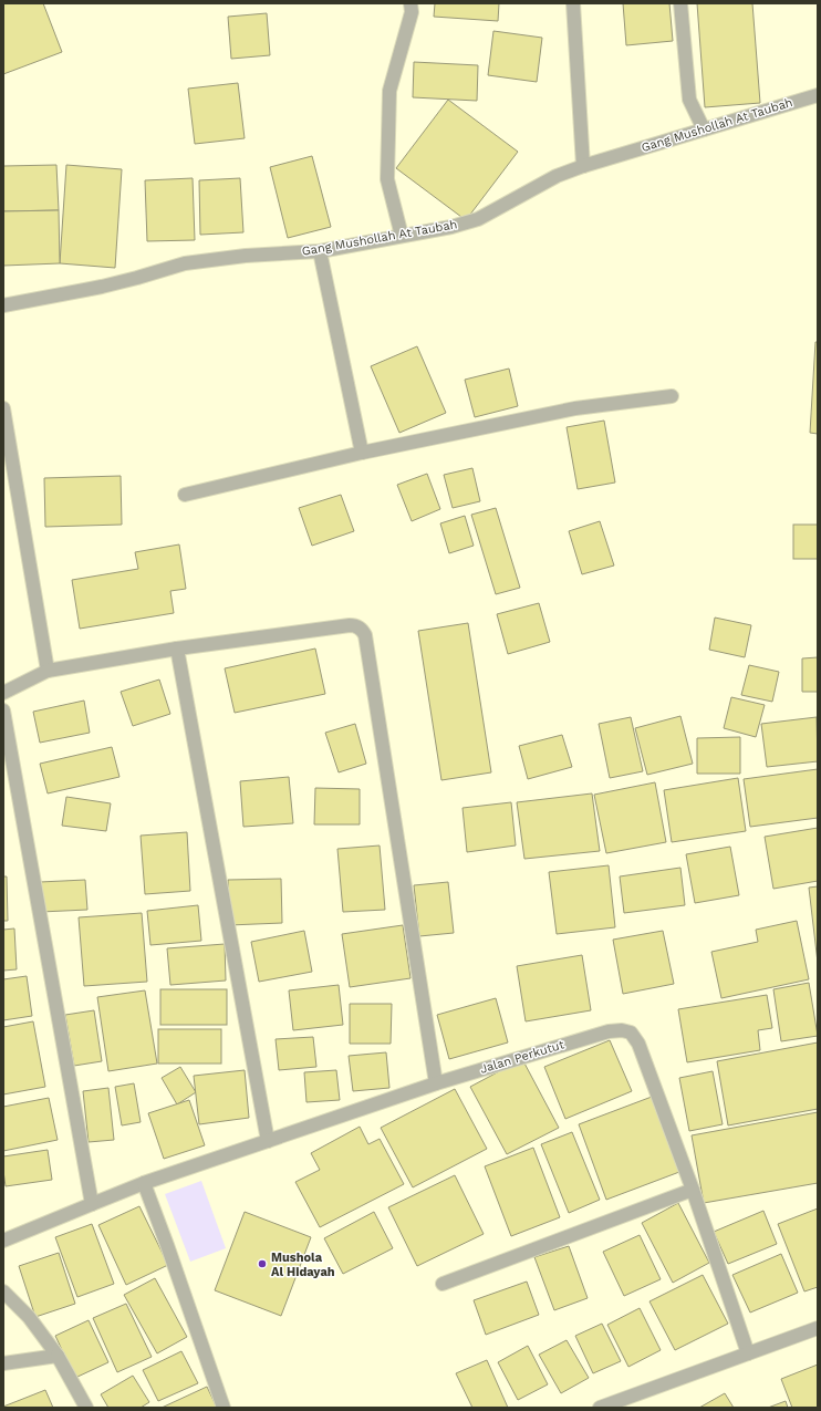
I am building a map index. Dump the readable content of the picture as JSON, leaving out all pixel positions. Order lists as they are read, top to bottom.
{
  "streets": {
    "street": ["Gang Mushollah At Taubah", "Jalan Perkutut"]
  },
  "places": ["Mushola Al Hidayah"]
}
